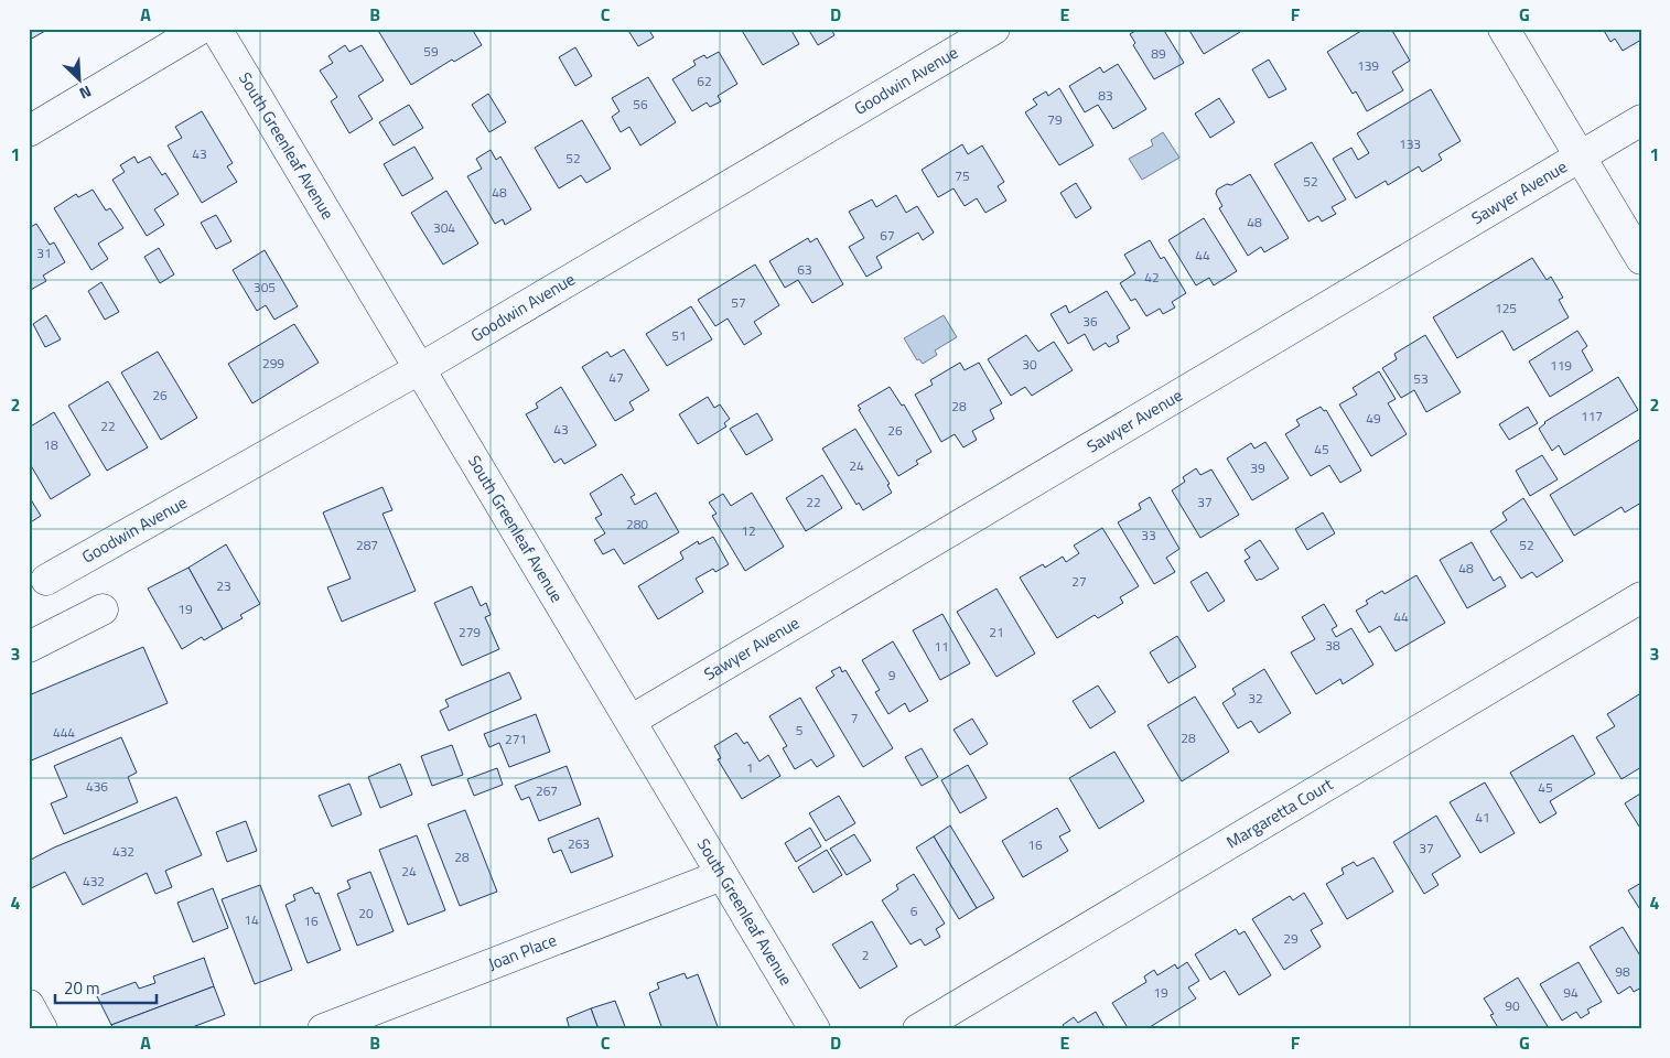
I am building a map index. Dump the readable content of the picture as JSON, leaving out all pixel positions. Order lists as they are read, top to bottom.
{
  "streets": {
    "street": [
      "Goodwin Avenue",
      "South Greenleaf Avenue",
      "Sawyer Avenue",
      "Margaretta Court",
      "Joan Place"
    ]
  },
  "crossings": [
    ["Goodwin Avenue", "South Greenleaf Avenue"],
    ["South Greenleaf Avenue", "Sawyer Avenue"],
    ["South Greenleaf Avenue", "Joan Place"]
  ],
  "house_numbers": [
    "59",
    "89",
    "139",
    "62",
    "83",
    "56",
    "79",
    "133",
    "43",
    "52",
    "75",
    "52",
    "48",
    "48",
    "304",
    "67",
    "31",
    "44",
    "63",
    "42",
    "305",
    "57",
    "125",
    "36",
    "51",
    "299",
    "30",
    "119",
    "47",
    "53",
    "26",
    "28",
    "117",
    "49",
    "22",
    "43",
    "26",
    "18",
    "45",
    "24",
    "39",
    "22",
    "37",
    "280",
    "12",
    "33",
    "287",
    "52",
    "48",
    "27",
    "23",
    "19",
    "44",
    "279",
    "21",
    "38",
    "11",
    "9",
    "32",
    "7",
    "5",
    "444",
    "28",
    "271",
    "1",
    "436",
    "45",
    "267",
    "41",
    "263",
    "16",
    "37",
    "432",
    "28",
    "24",
    "432",
    "6",
    "20",
    "14",
    "16",
    "29",
    "2",
    "98",
    "19",
    "94",
    "90"
  ],
  "scale_bar": "20 m",
  "north": "bottom right",
  "grid": {
    "columns": [
      "A",
      "B",
      "C",
      "D",
      "E",
      "F",
      "G"
    ],
    "rows": [
      "1",
      "2",
      "3",
      "4"
    ]
  }
}
